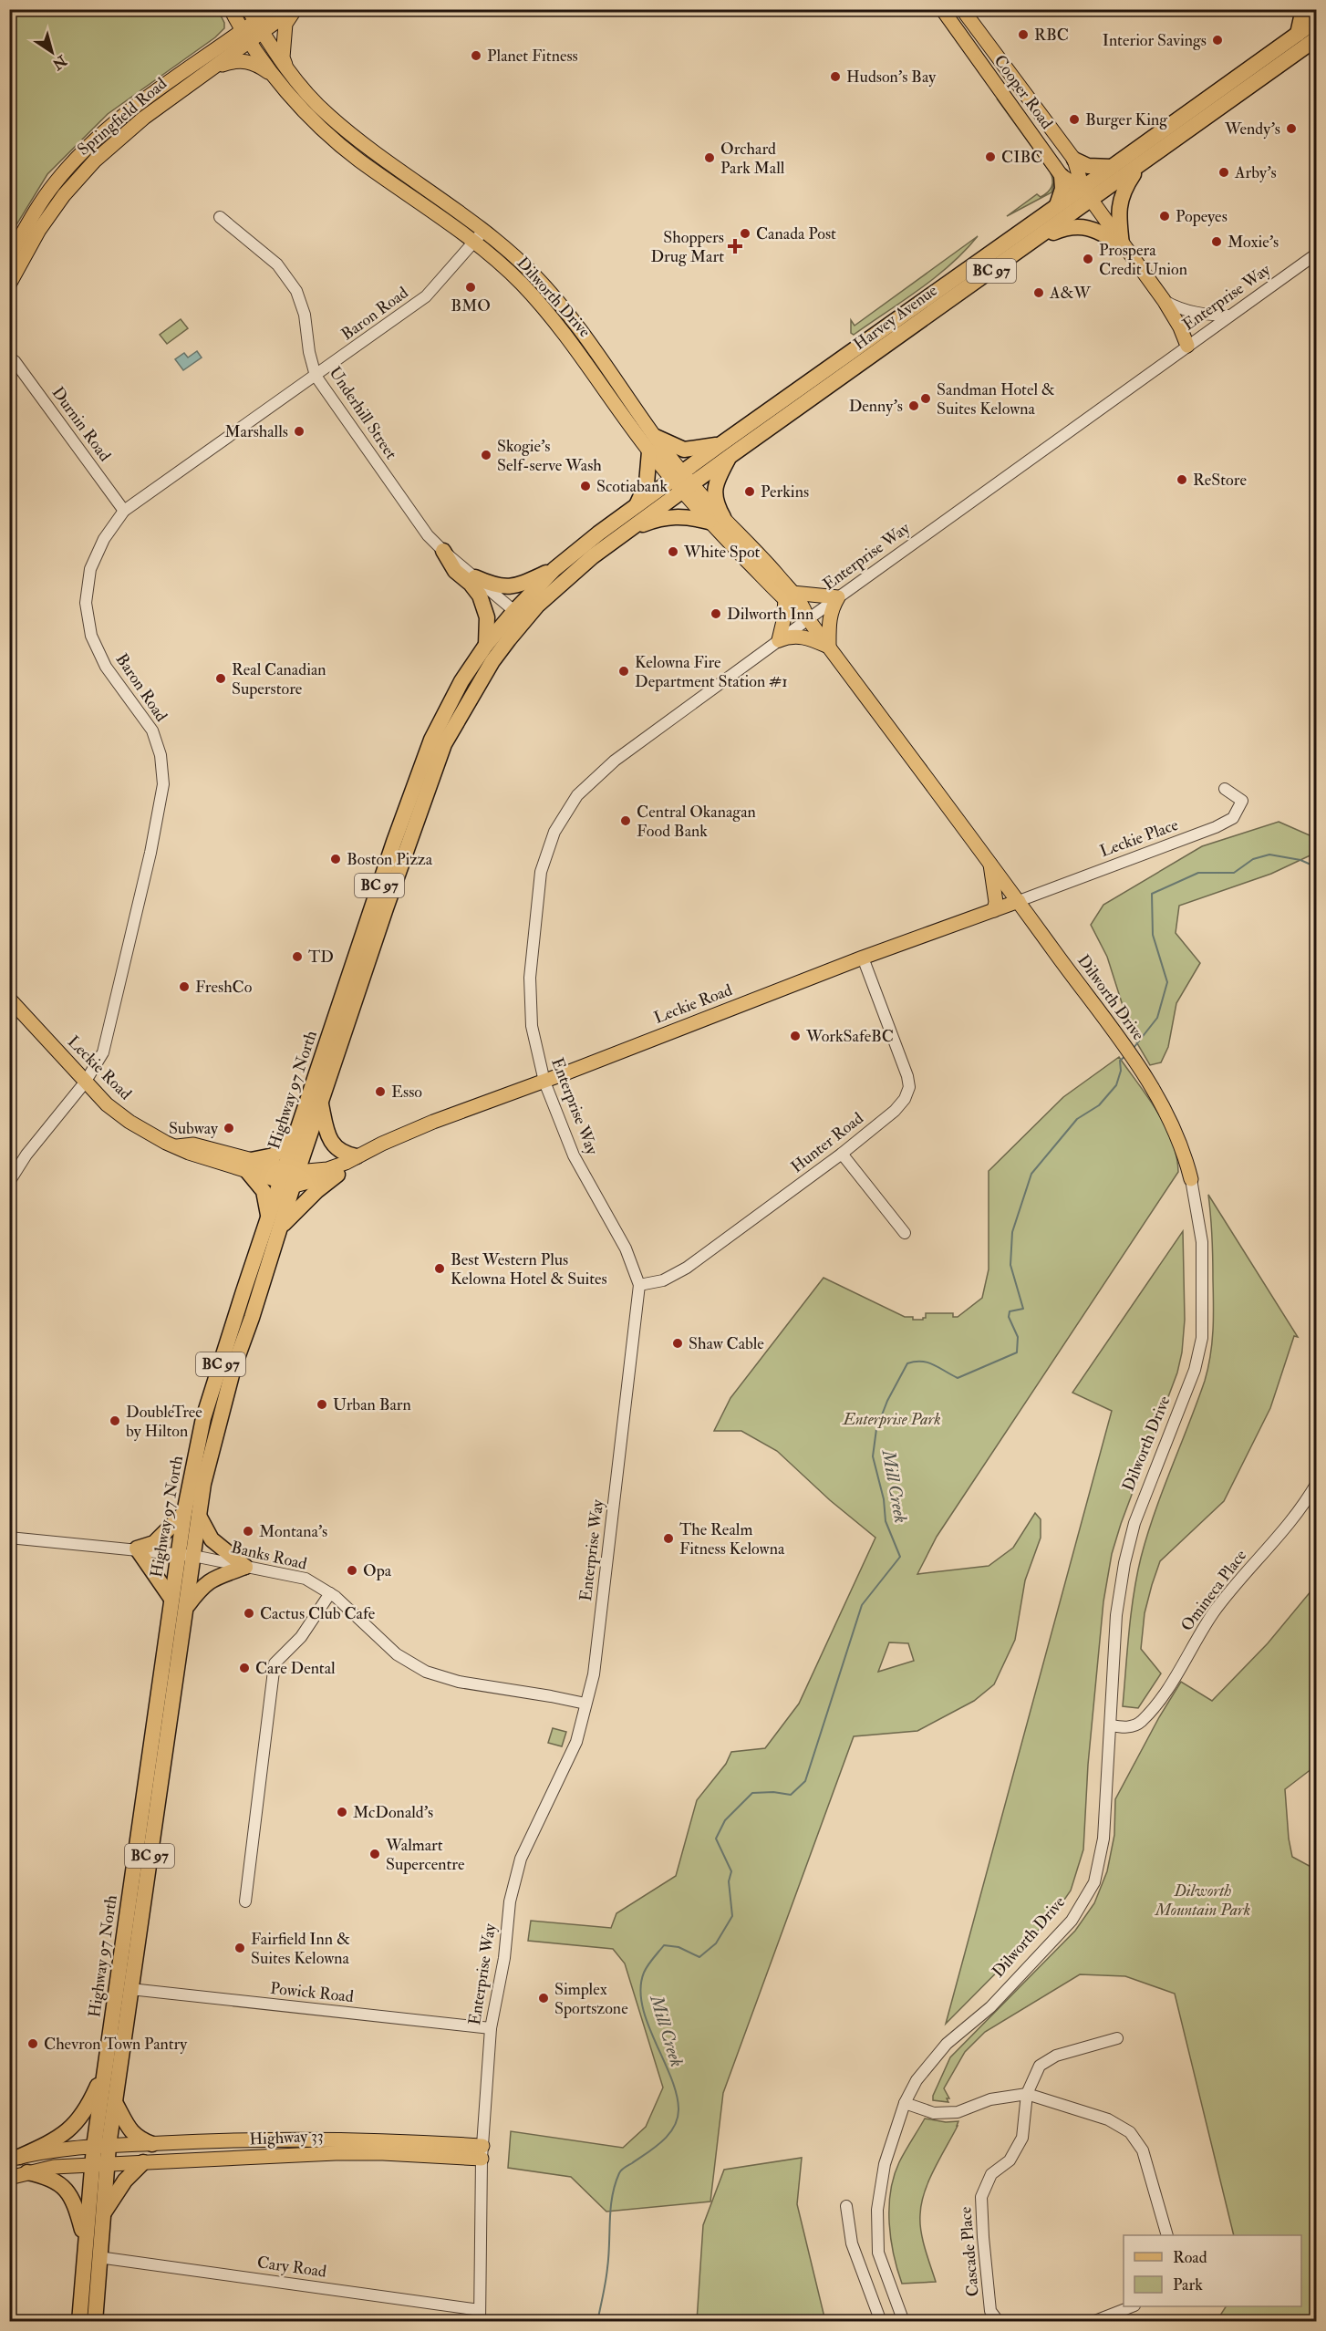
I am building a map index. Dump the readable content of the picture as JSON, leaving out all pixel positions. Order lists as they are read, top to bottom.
{
  "streets": {
    "highway": ["BC 97", "Harvey Avenue", "Highway 97 North"],
    "main road": [
      "Cooper Road",
      "Springfield Road",
      "Dilworth Drive",
      "Leckie Road",
      "Highway 33"
    ],
    "street": [
      "Enterprise Way",
      "Baron Road",
      "Underhill Street",
      "Durnin Road",
      "Leckie Place",
      "Hunter Road",
      "Banks Road",
      "Omineca Place",
      "Powick Road",
      "Cascade Place",
      "Cary Road"
    ]
  },
  "crossings": [
    ["Cooper Road", "Enterprise Way"],
    ["Cooper Road", "Harvey Avenue"],
    ["Springfield Road", "Dilworth Drive"],
    ["Dilworth Drive", "Enterprise Way"],
    ["Dilworth Drive", "Baron Road"],
    ["Dilworth Drive", "Harvey Avenue"],
    ["Dilworth Drive", "Leckie Place"],
    ["Dilworth Drive", "Leckie Road"],
    ["Dilworth Drive", "Omineca Place"],
    ["Enterprise Way", "Leckie Road"],
    ["Enterprise Way", "Hunter Road"],
    ["Enterprise Way", "Banks Road"],
    ["Enterprise Way", "Powick Road"],
    ["Enterprise Way", "Highway 33"],
    ["Enterprise Way", "Cary Road"],
    ["Baron Road", "Underhill Street"],
    ["Baron Road", "Durnin Road"],
    ["Baron Road", "Leckie Road"],
    ["Harvey Avenue", "Underhill Street"],
    ["Harvey Avenue", "Highway 97 North"],
    ["Underhill Street", "Highway 97 North"],
    ["Leckie Place", "Leckie Road"],
    ["Leckie Road", "Highway 97 North"],
    ["Leckie Road", "Hunter Road"],
    ["Highway 97 North", "Banks Road"],
    ["Highway 97 North", "Powick Road"],
    ["Highway 97 North", "Highway 33"],
    ["Highway 97 North", "Cary Road"]
  ],
  "water": ["Mill Creek"],
  "parks": ["Enterprise Park", "Dilworth Mountain Park"],
  "places": {
    "other": [
      "RBC",
      "Interior Savings",
      "Planet Fitness",
      "Hudson's Bay",
      "Burger King",
      "Wendy's",
      "CIBC",
      "Orchard Park Mall",
      "Arby's",
      "Popeyes",
      "Canada Post",
      "Moxie's",
      "Prospera Credit Union",
      "BMO",
      "A&W",
      "Sandman Hotel & Suites Kelowna",
      "Denny's",
      "Marshalls",
      "Skogie's Self-serve Wash",
      "ReStore",
      "Scotiabank",
      "Perkins",
      "White Spot",
      "Dilworth Inn",
      "Kelowna Fire Department Station #1",
      "Real Canadian Superstore",
      "Central Okanagan Food Bank",
      "Boston Pizza",
      "TD",
      "FreshCo",
      "WorkSafeBC",
      "Esso",
      "Subway",
      "Best Western Plus Kelowna Hotel & Suites",
      "Shaw Cable",
      "Urban Barn",
      "DoubleTree by Hilton",
      "Montana's",
      "The Realm Fitness Kelowna",
      "Opa",
      "Cactus Club Cafe",
      "Care Dental",
      "McDonald's",
      "Walmart Supercentre",
      "Fairfield Inn & Suites Kelowna",
      "Simplex Sportszone",
      "Chevron Town Pantry"
    ],
    "health": ["Shoppers Drug Mart"]
  },
  "legend": ["Road", "Park"],
  "north": "bottom right"
}
